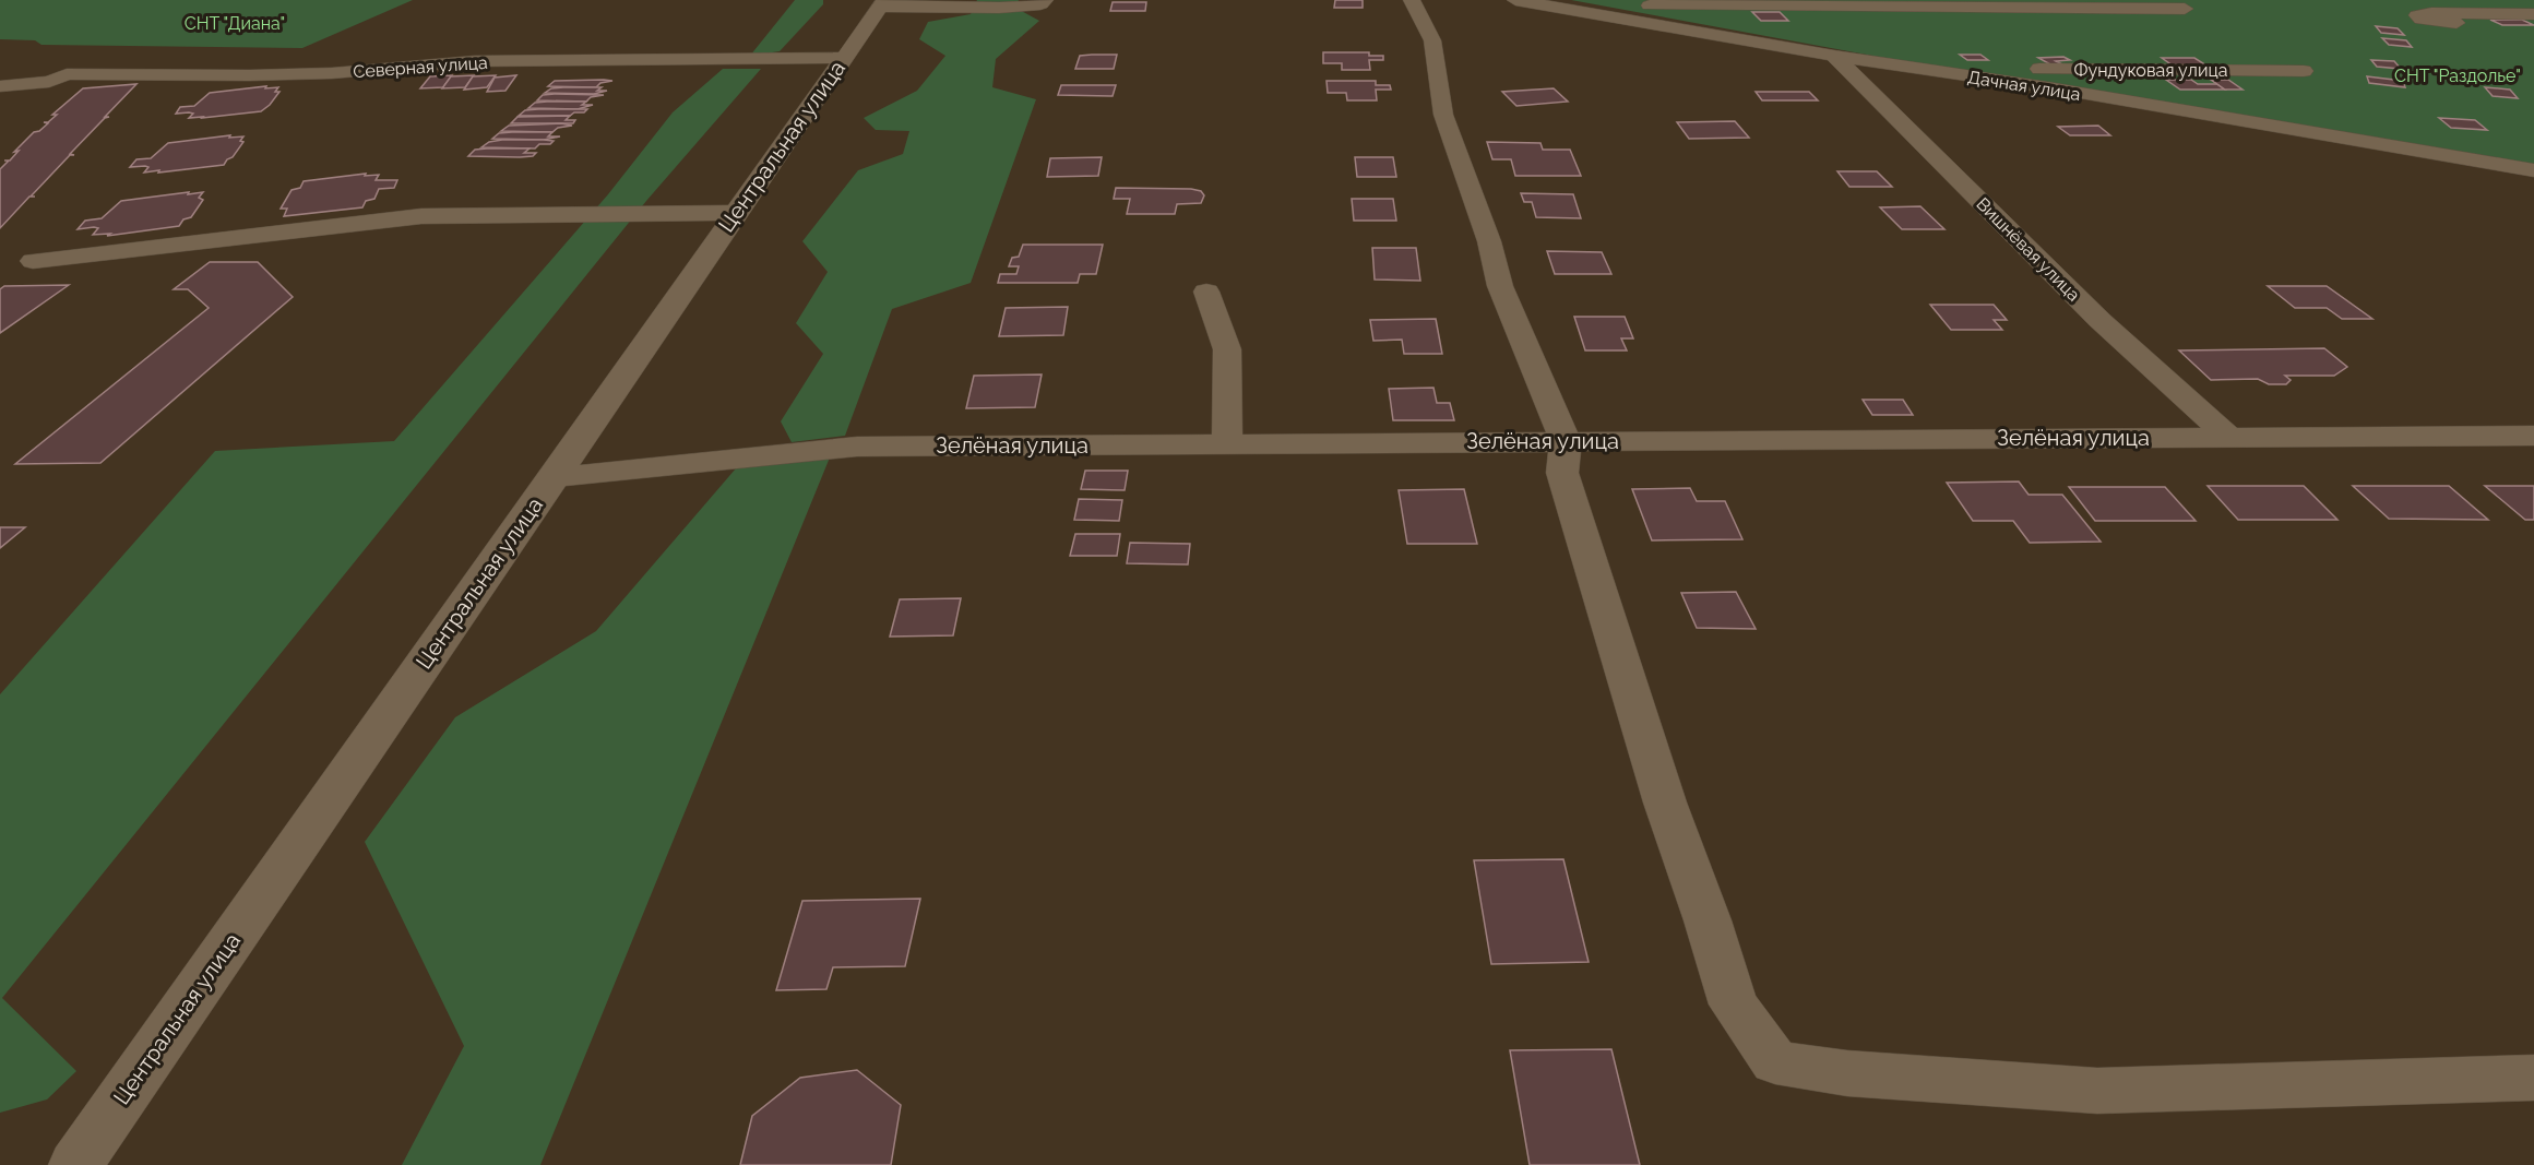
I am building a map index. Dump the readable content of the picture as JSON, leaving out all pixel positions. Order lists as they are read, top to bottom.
{
  "streets": {
    "street": [
      "Северная улица",
      "Фундуковая улица",
      "Дачная улица",
      "Центральная улица",
      "Вишнёвая улица",
      "Зелёная улица"
    ]
  },
  "crossings": [
    ["Северная улица", "Центральная улица"],
    ["Фундуковая улица", "Дачная улица"],
    ["Дачная улица", "Вишнёвая улица"],
    ["Центральная улица", "Зелёная улица"],
    ["Вишнёвая улица", "Зелёная улица"]
  ],
  "parks": ["СНТ \"Диана\"", "СНТ \"Раздолье\""]
}
